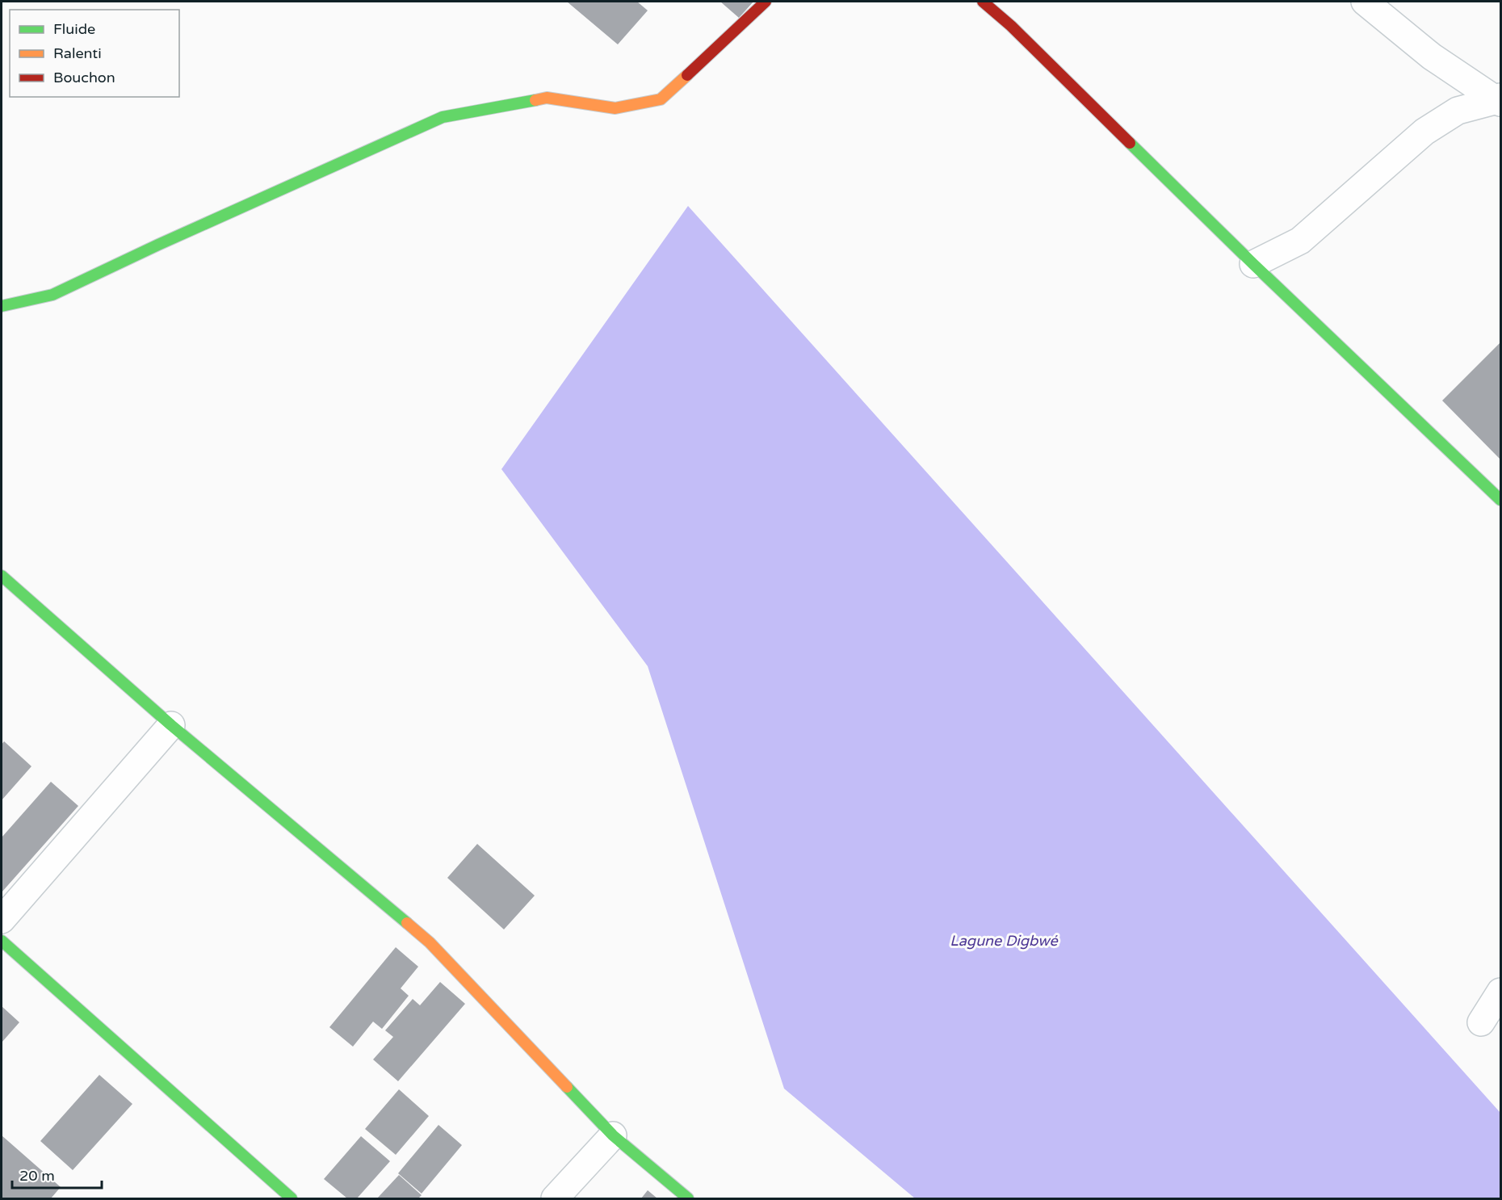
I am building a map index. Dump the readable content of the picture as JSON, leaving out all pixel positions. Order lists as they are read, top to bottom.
{
  "water": ["Lagune Digbwé"],
  "legend": ["Fluide", "Ralenti", "Bouchon"],
  "scale_bar": "20 m"
}
